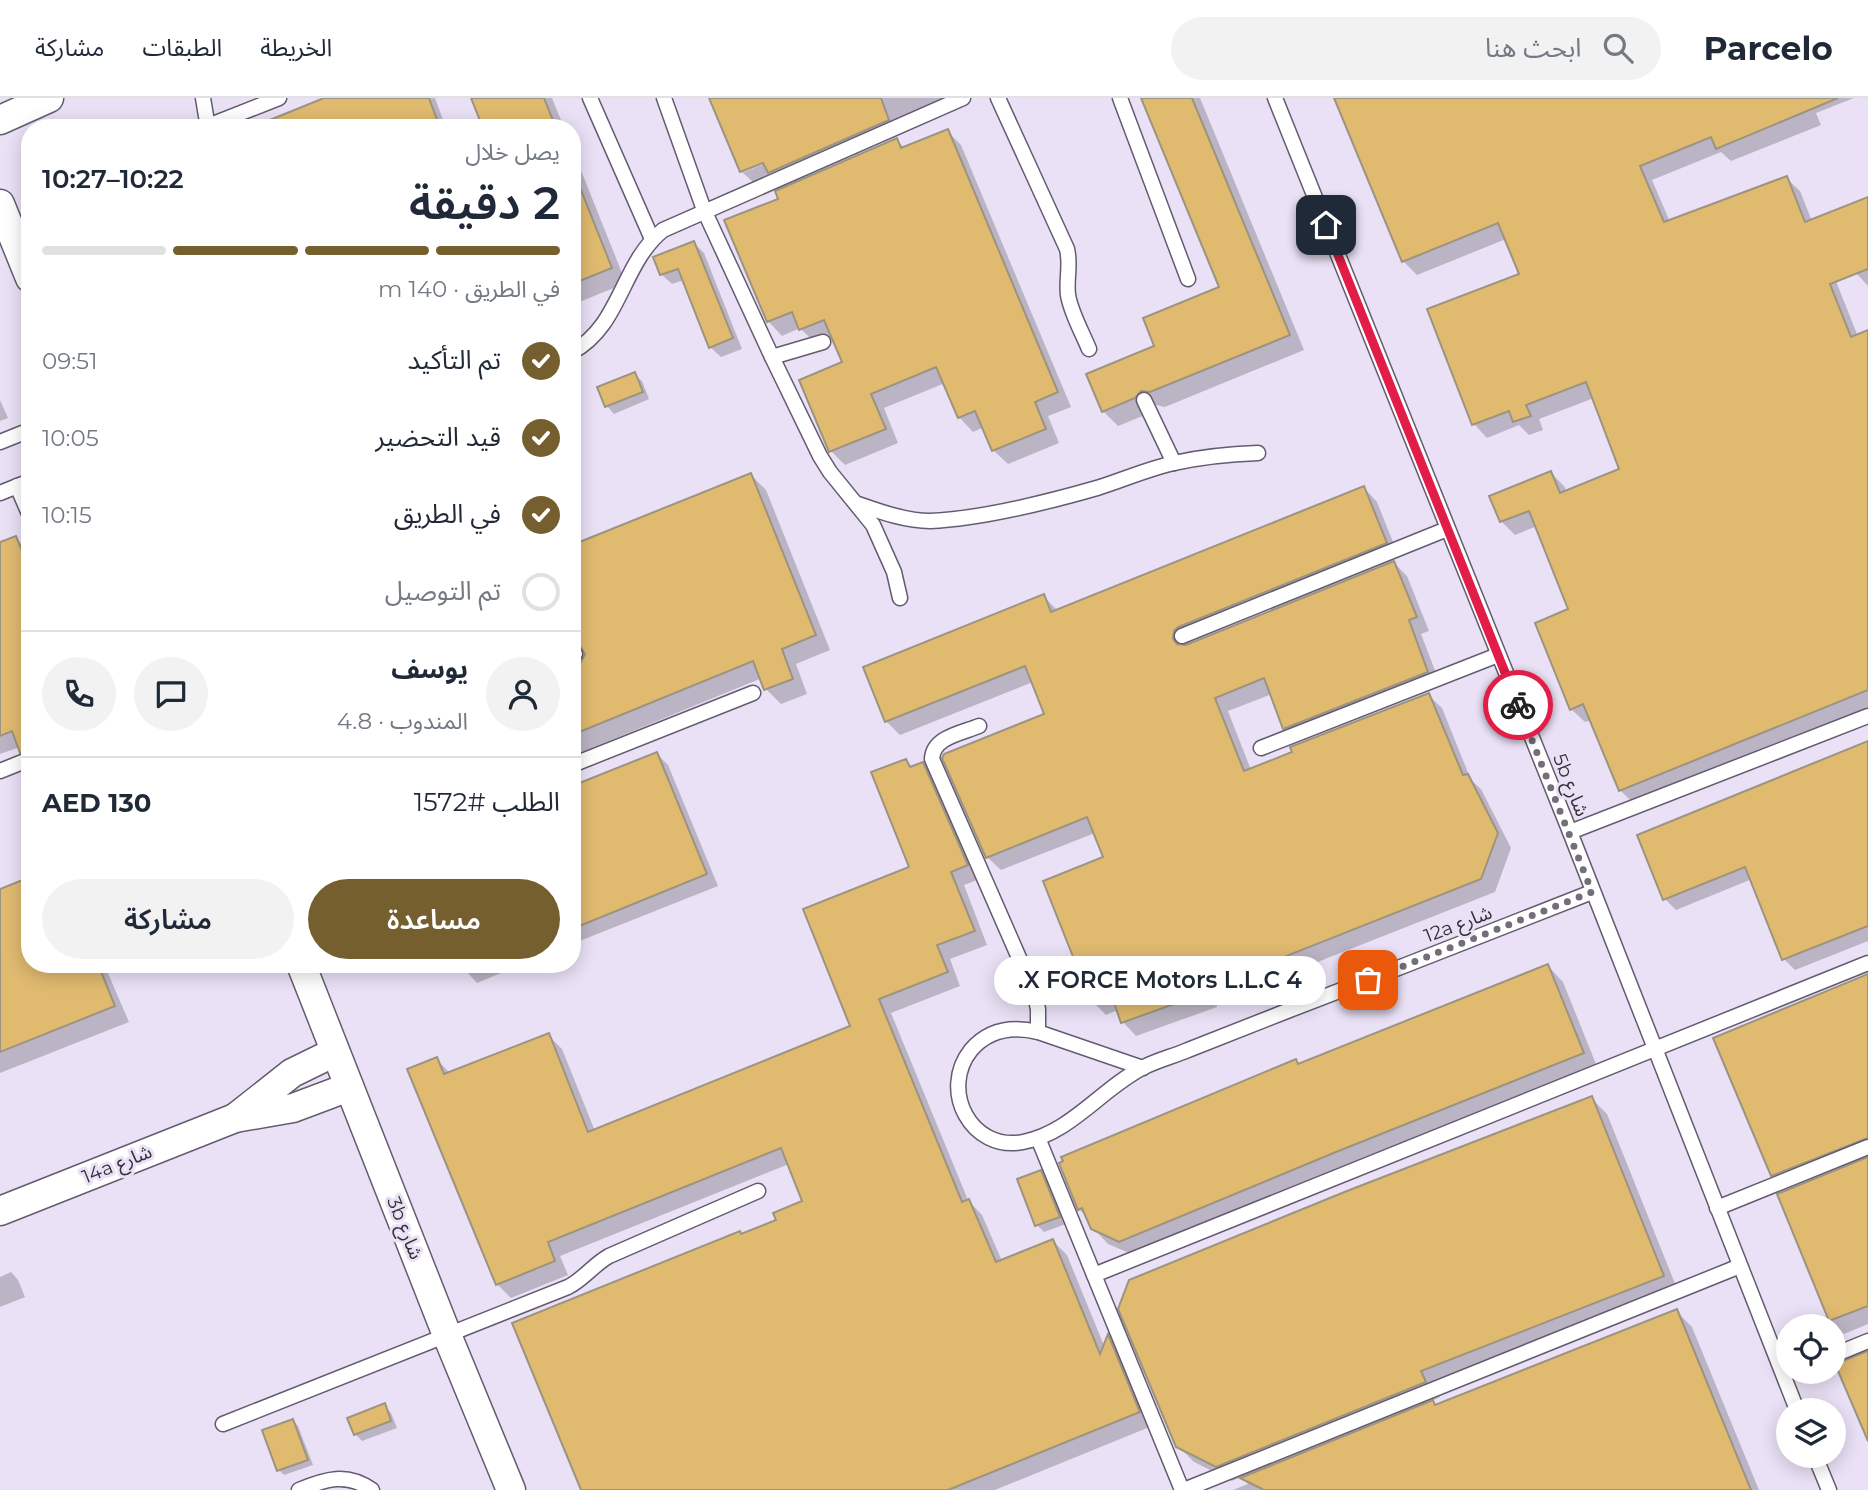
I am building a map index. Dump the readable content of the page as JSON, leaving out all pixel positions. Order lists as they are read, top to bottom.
{
  "streets": {
    "street": ["14a شارع", "3b شارع"],
    "lane": ["5b شارع", "12a شارع"]
  },
  "crossings": [
    ["5b شارع", "12a شارع"],
    ["14a شارع", "3b شارع"]
  ],
  "places": ["4 X FORCE Motors L.L.C."],
  "page": {
    "header": "Parcelo",
    "search": "ابحث هنا",
    "nav": ["الخريطة", "الطبقات", "مشاركة"],
    "heading": ["2 دقيقة", "يصل خلال", "10:22–10:27"],
    "panel": [
      "يوسف",
      "المندوب · 4.8",
      "الطلب #1572",
      "AED 130"
    ],
    "bar": "في الطريق · 140 m",
    "list": [
      ["تم التأكيد", "09:51"],
      ["قيد التحضير", "10:05"],
      ["في الطريق", "10:15"],
      "تم التوصيل"
    ],
    "buttons": ["مساعدة", "مشاركة"],
    "bubble": "4 X FORCE Motors L.L.C."
  }
}
